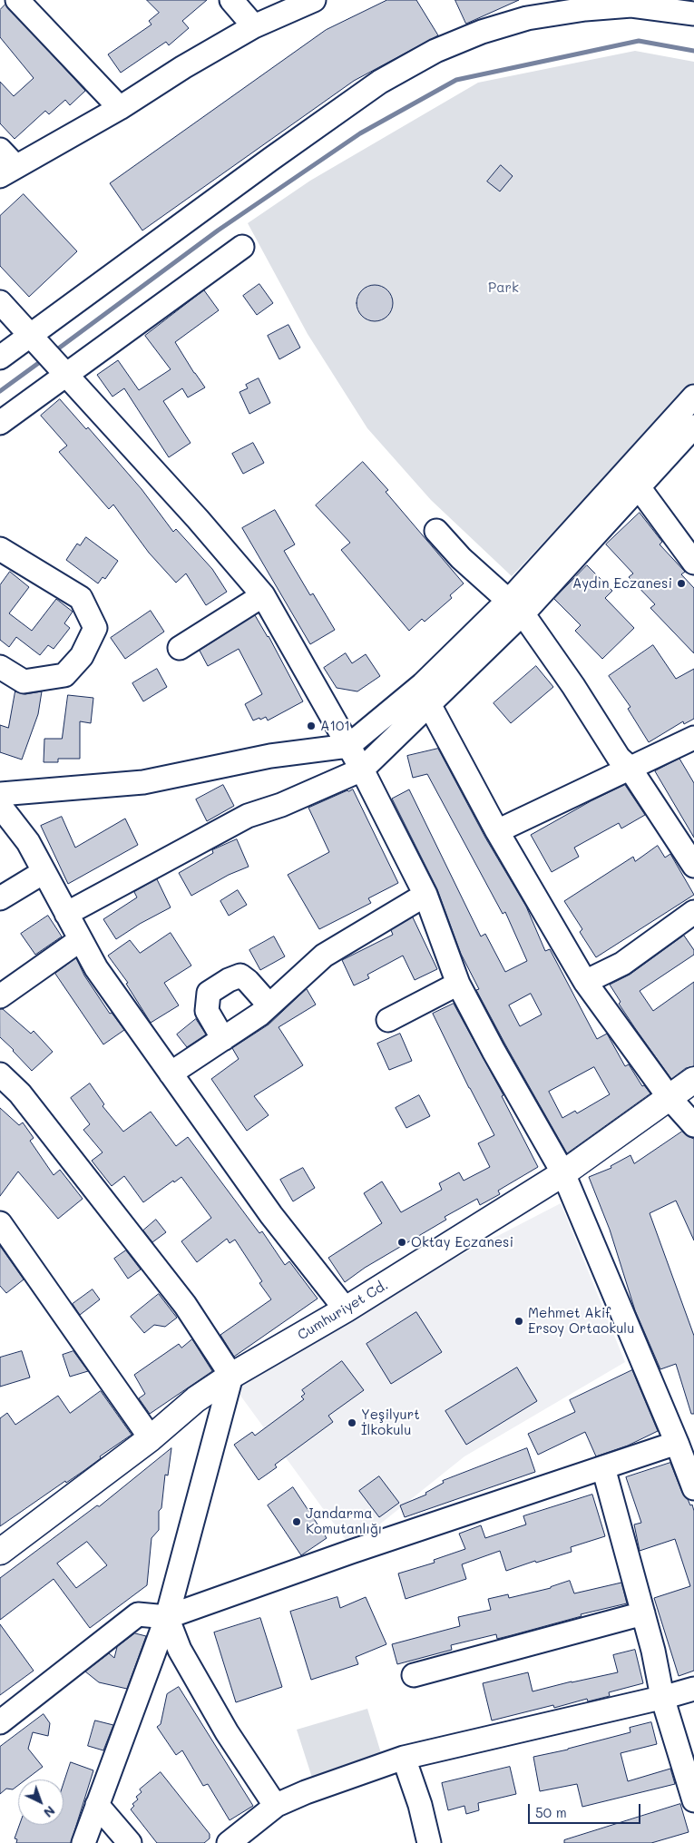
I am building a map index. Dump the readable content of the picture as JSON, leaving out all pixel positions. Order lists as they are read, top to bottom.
{
  "streets": {
    "main road": ["Cumhuriyet Cd."]
  },
  "parks": ["Park"],
  "places": [
    "Aydın Eczanesi",
    "A101",
    "Oktay Eczanesi",
    "Mehmet Akif Ersoy Ortaokulu",
    "Yeşilyurt İlkokulu",
    "Jandarma Komutanlığı"
  ],
  "scale_bar": "50 m",
  "north": "bottom right"
}
